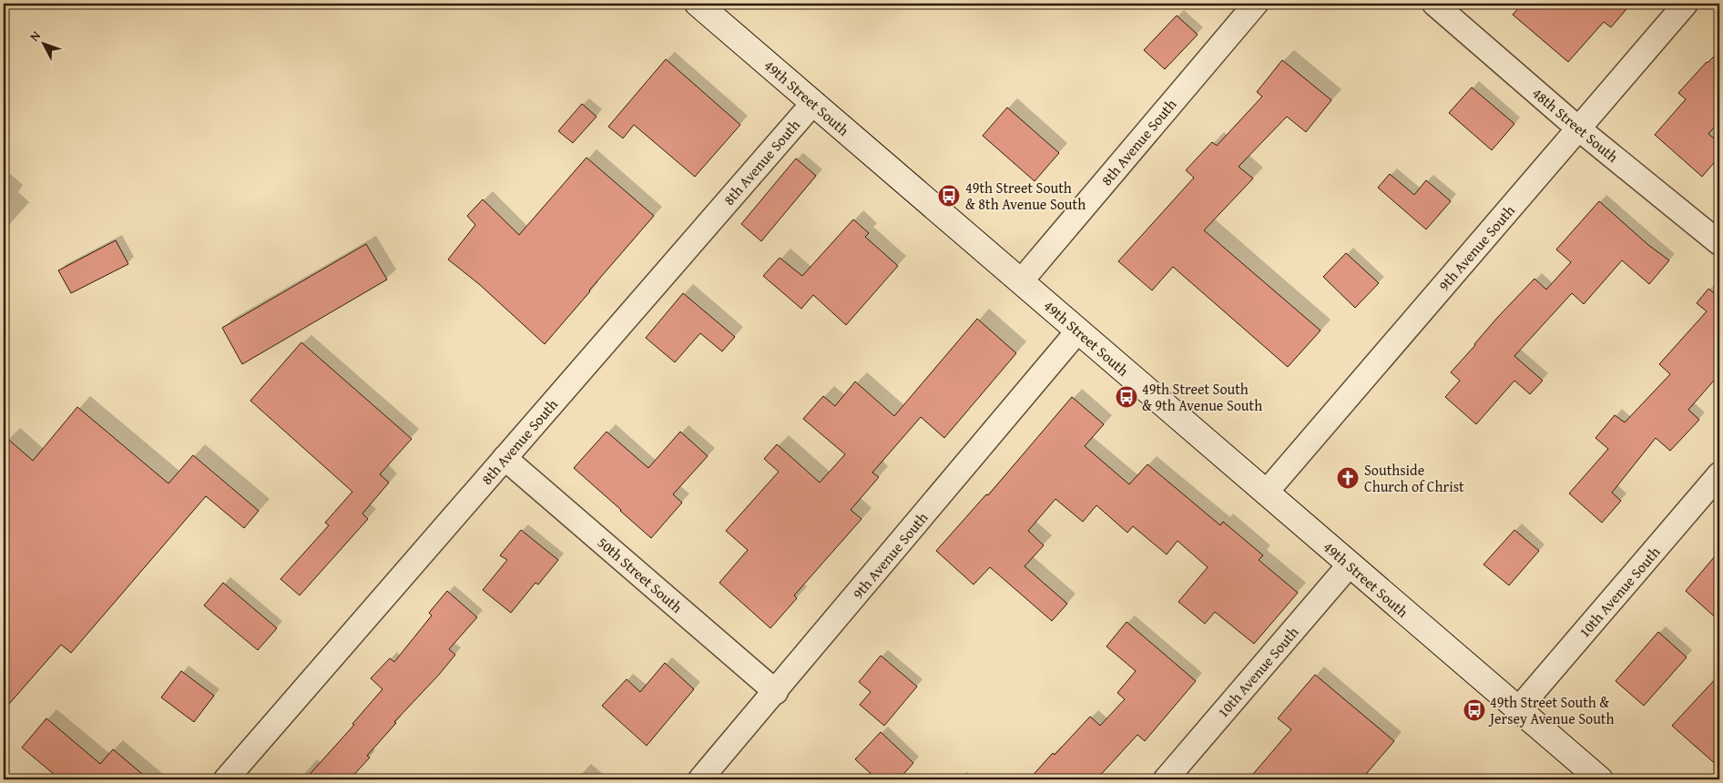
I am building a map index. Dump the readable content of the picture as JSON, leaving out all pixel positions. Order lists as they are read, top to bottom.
{
  "streets": {
    "main road": ["49th Street South"],
    "street": [
      "48th Street South",
      "8th Avenue South",
      "9th Avenue South",
      "50th Street South",
      "10th Avenue South"
    ]
  },
  "crossings": [
    ["49th Street South", "8th Avenue South"],
    ["49th Street South", "9th Avenue South"],
    ["49th Street South", "10th Avenue South"],
    ["48th Street South", "9th Avenue South"],
    ["8th Avenue South", "50th Street South"],
    ["9th Avenue South", "50th Street South"]
  ],
  "places": {
    "bus stop": ["49th Street South & 8th Avenue South", "49th Street South & 9th Avenue South", "49th Street South & Jersey Avenue South"],
    "church": ["Southside Church of Christ"]
  },
  "north": "top left"
}
